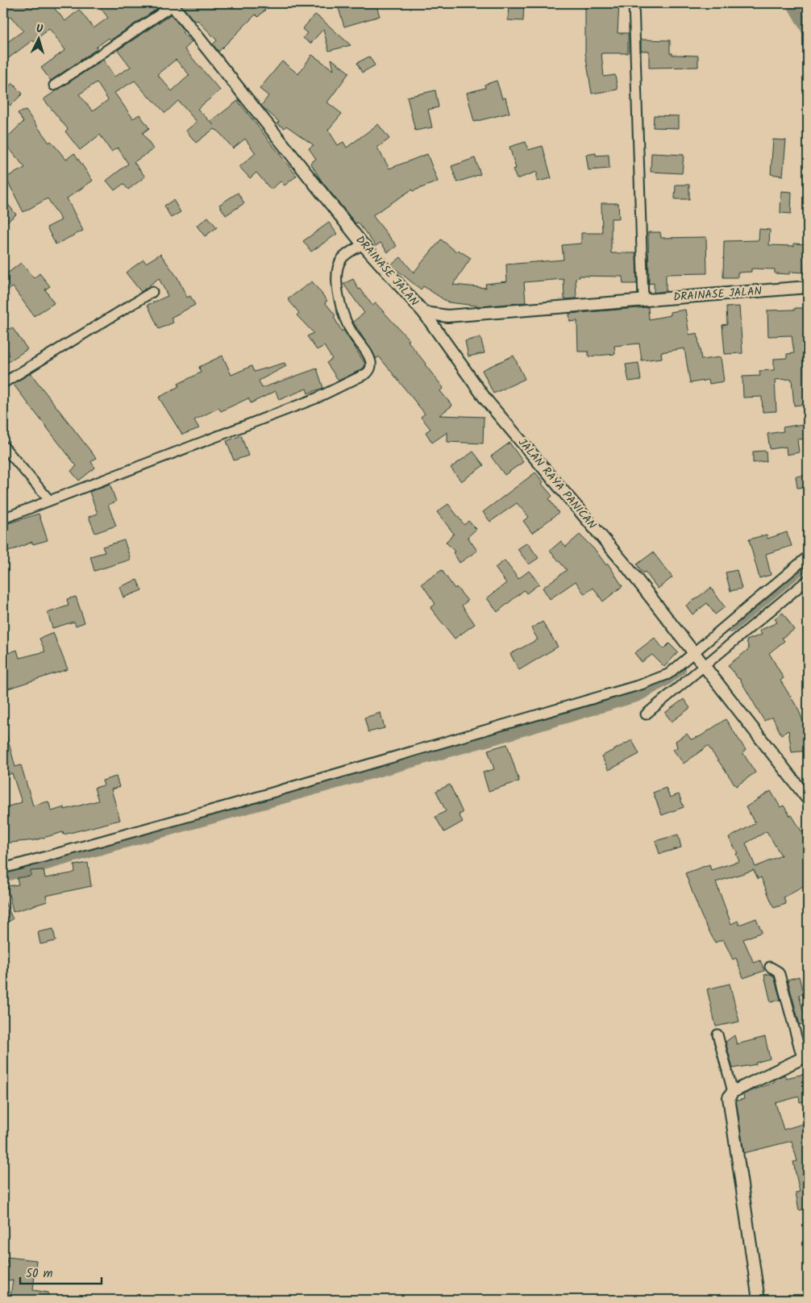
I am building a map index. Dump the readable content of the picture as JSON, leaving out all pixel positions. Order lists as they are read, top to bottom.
{
  "streets": {
    "street": ["DRAINASE JALAN", "JALAN RAYA PANICAN"]
  },
  "crossings": [
    ["DRAINASE JALAN", "JALAN RAYA PANICAN"]
  ],
  "scale_bar": "50 m",
  "north": "top"
}
